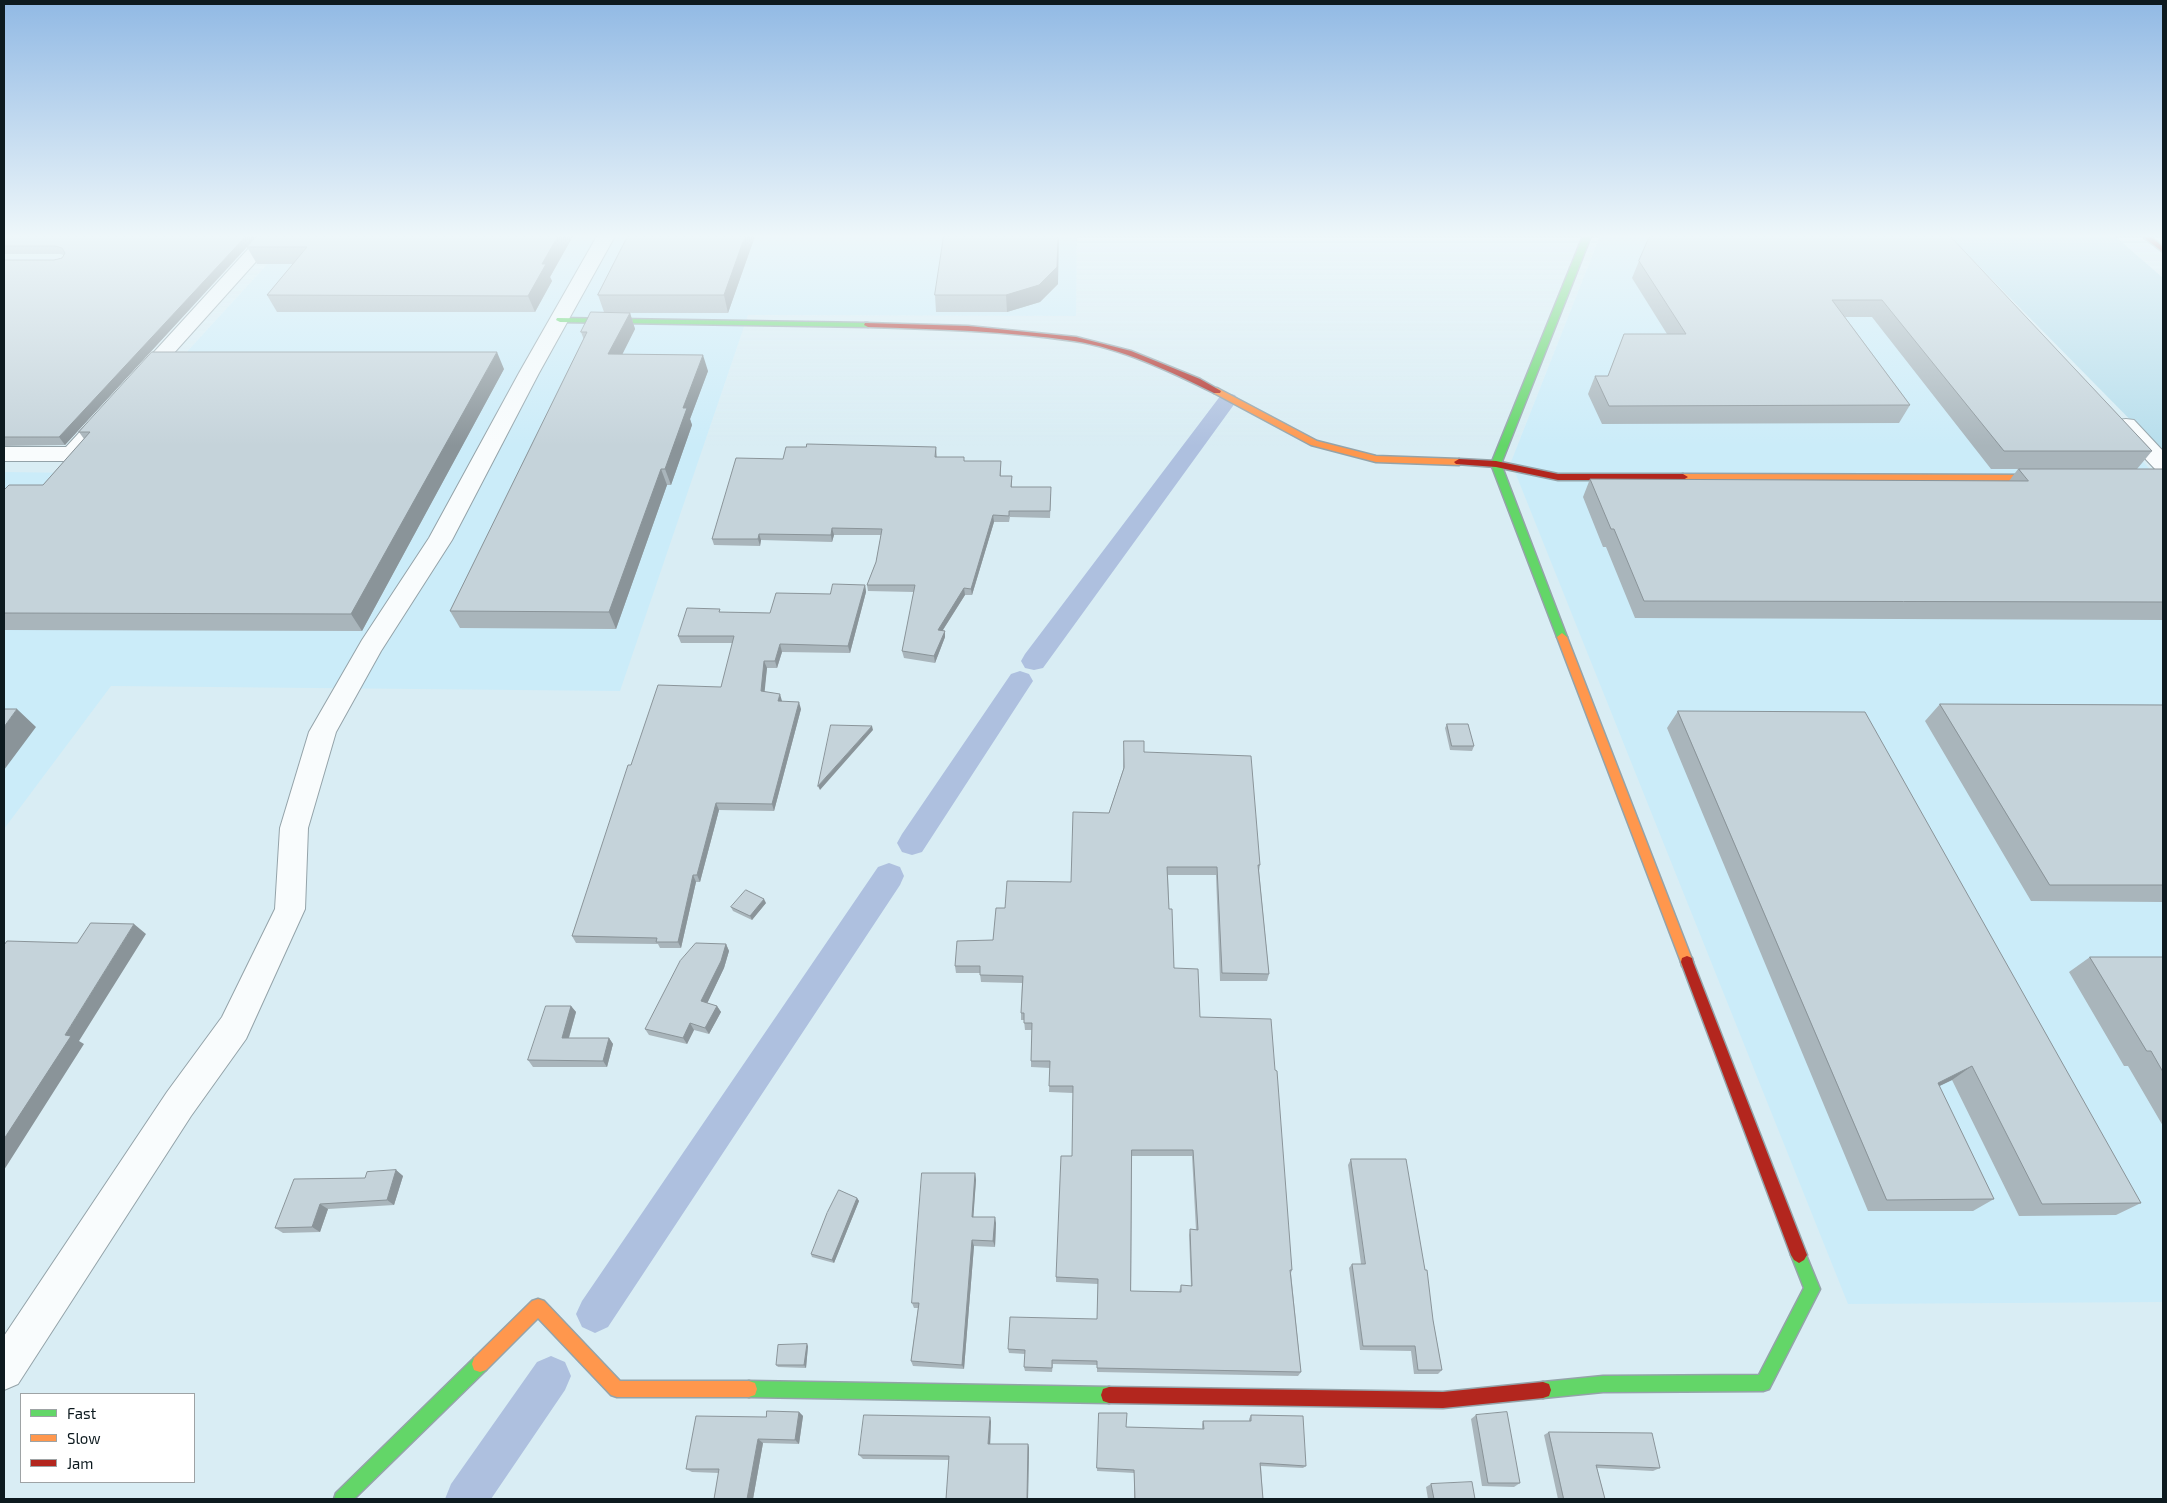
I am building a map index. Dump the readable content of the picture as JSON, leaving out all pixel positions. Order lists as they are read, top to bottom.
{
  "legend": ["Fast", "Slow", "Jam"]
}
